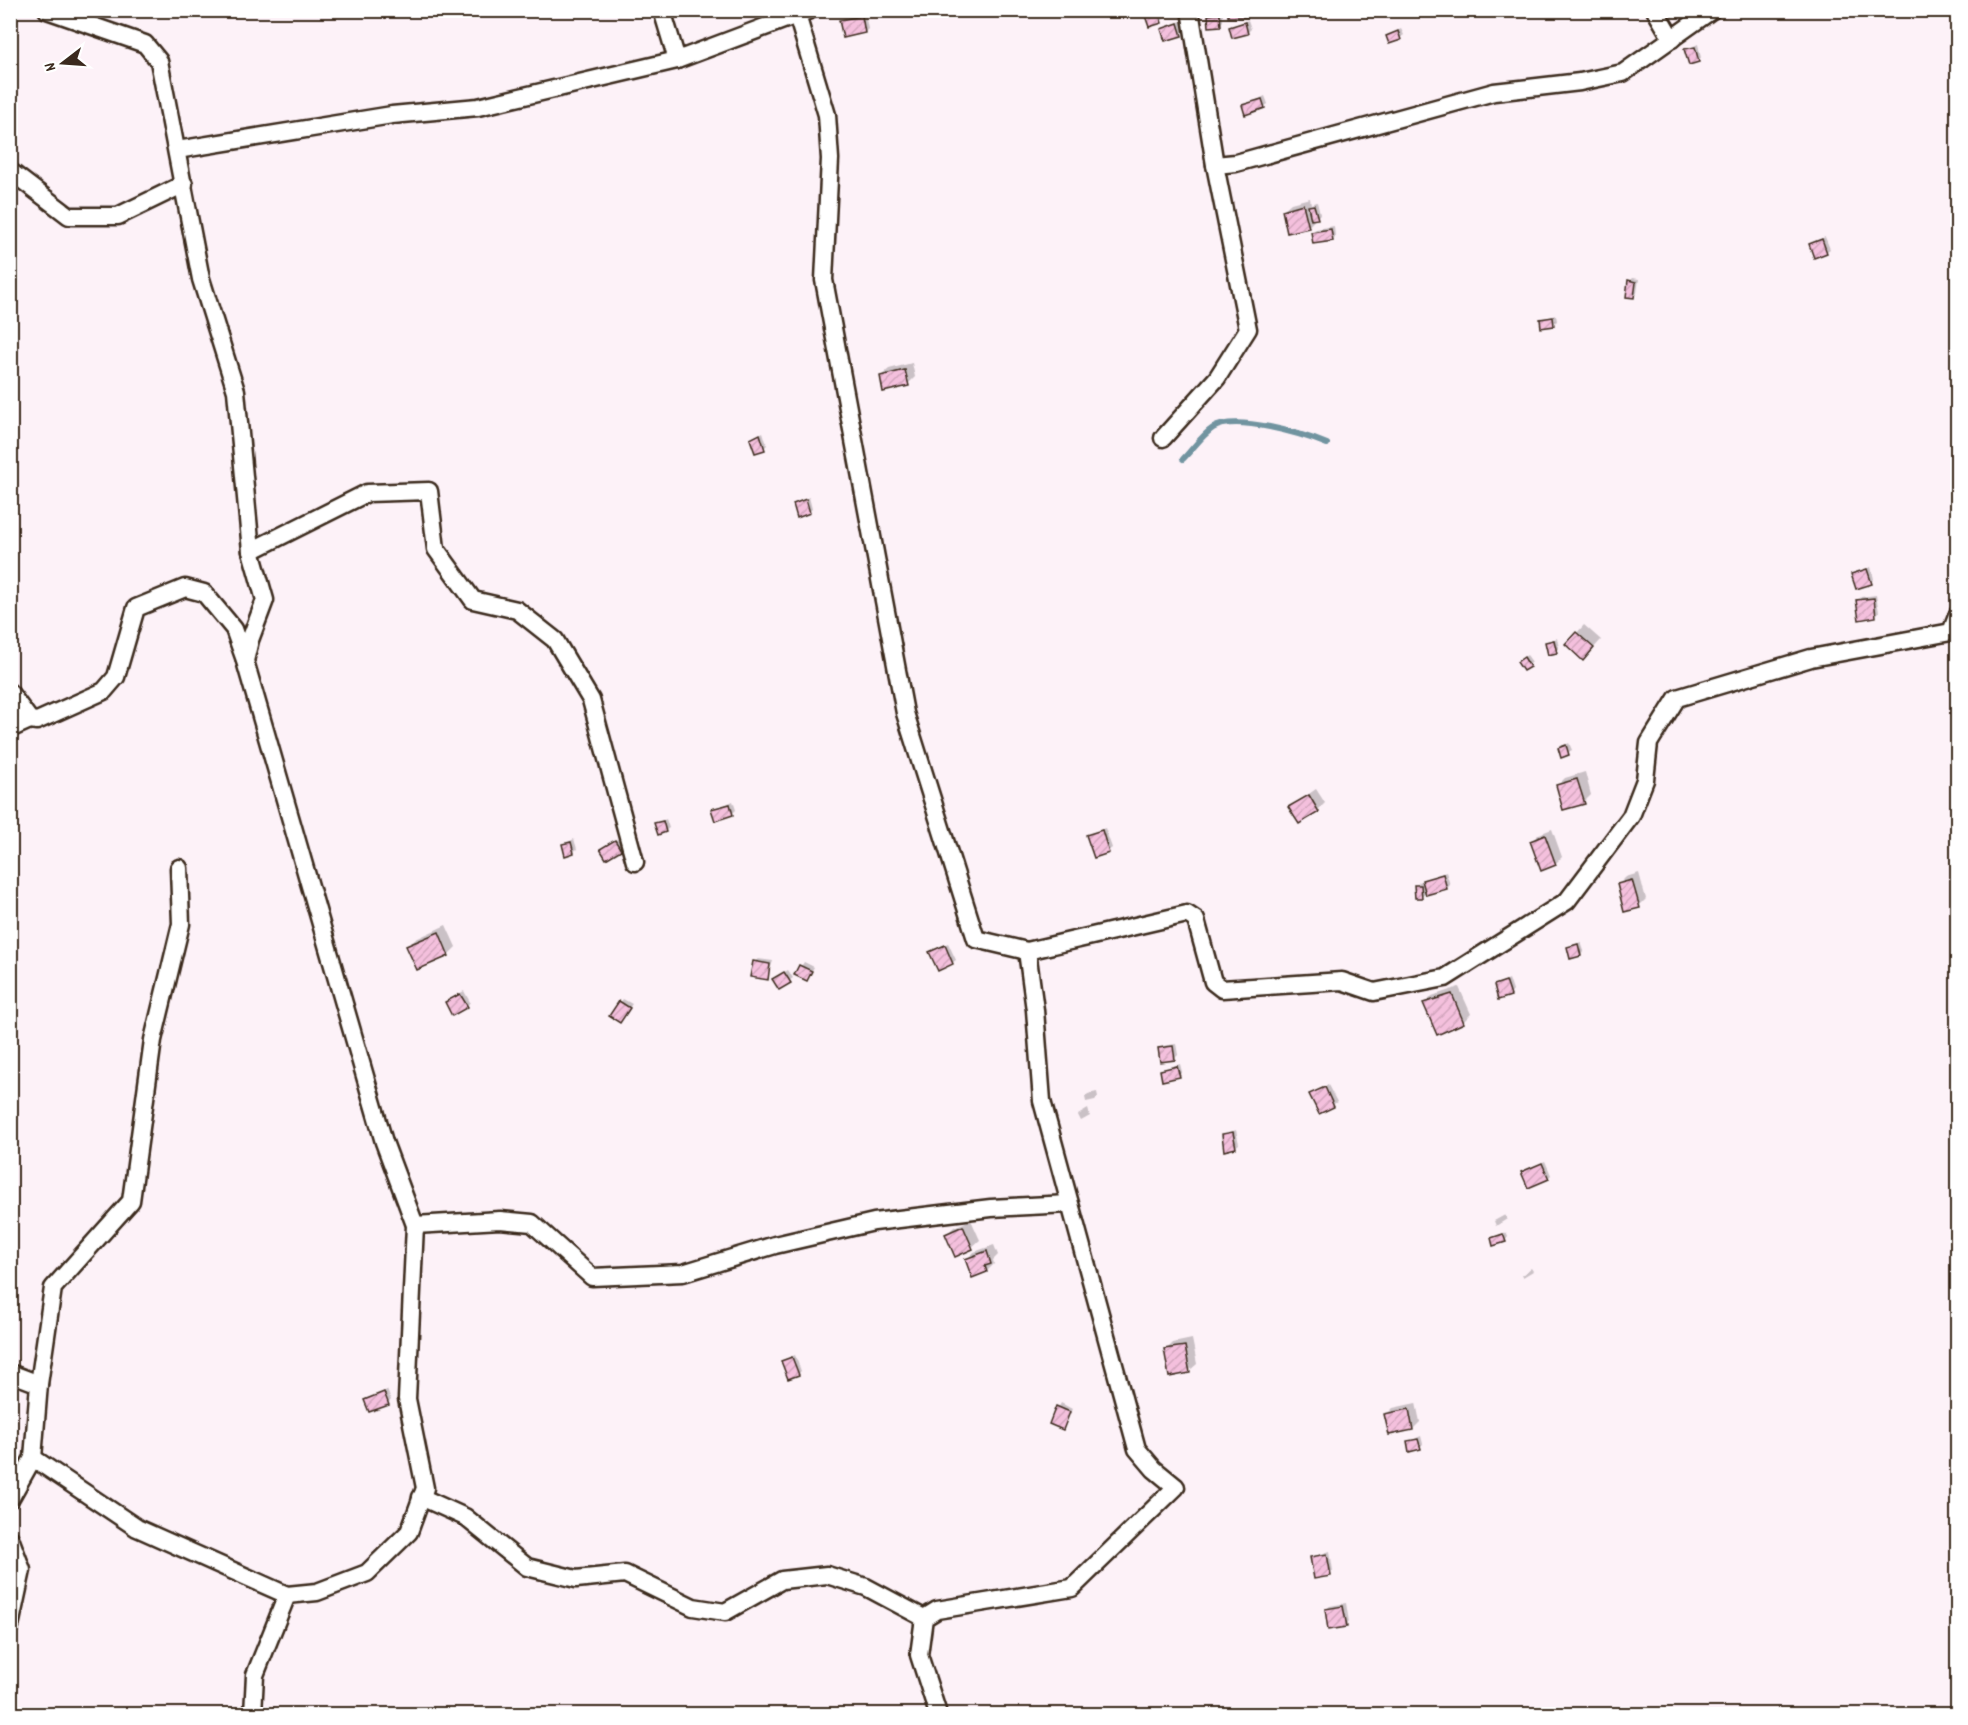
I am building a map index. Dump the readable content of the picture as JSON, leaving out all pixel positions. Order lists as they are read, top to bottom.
{
  "north": "left"
}
